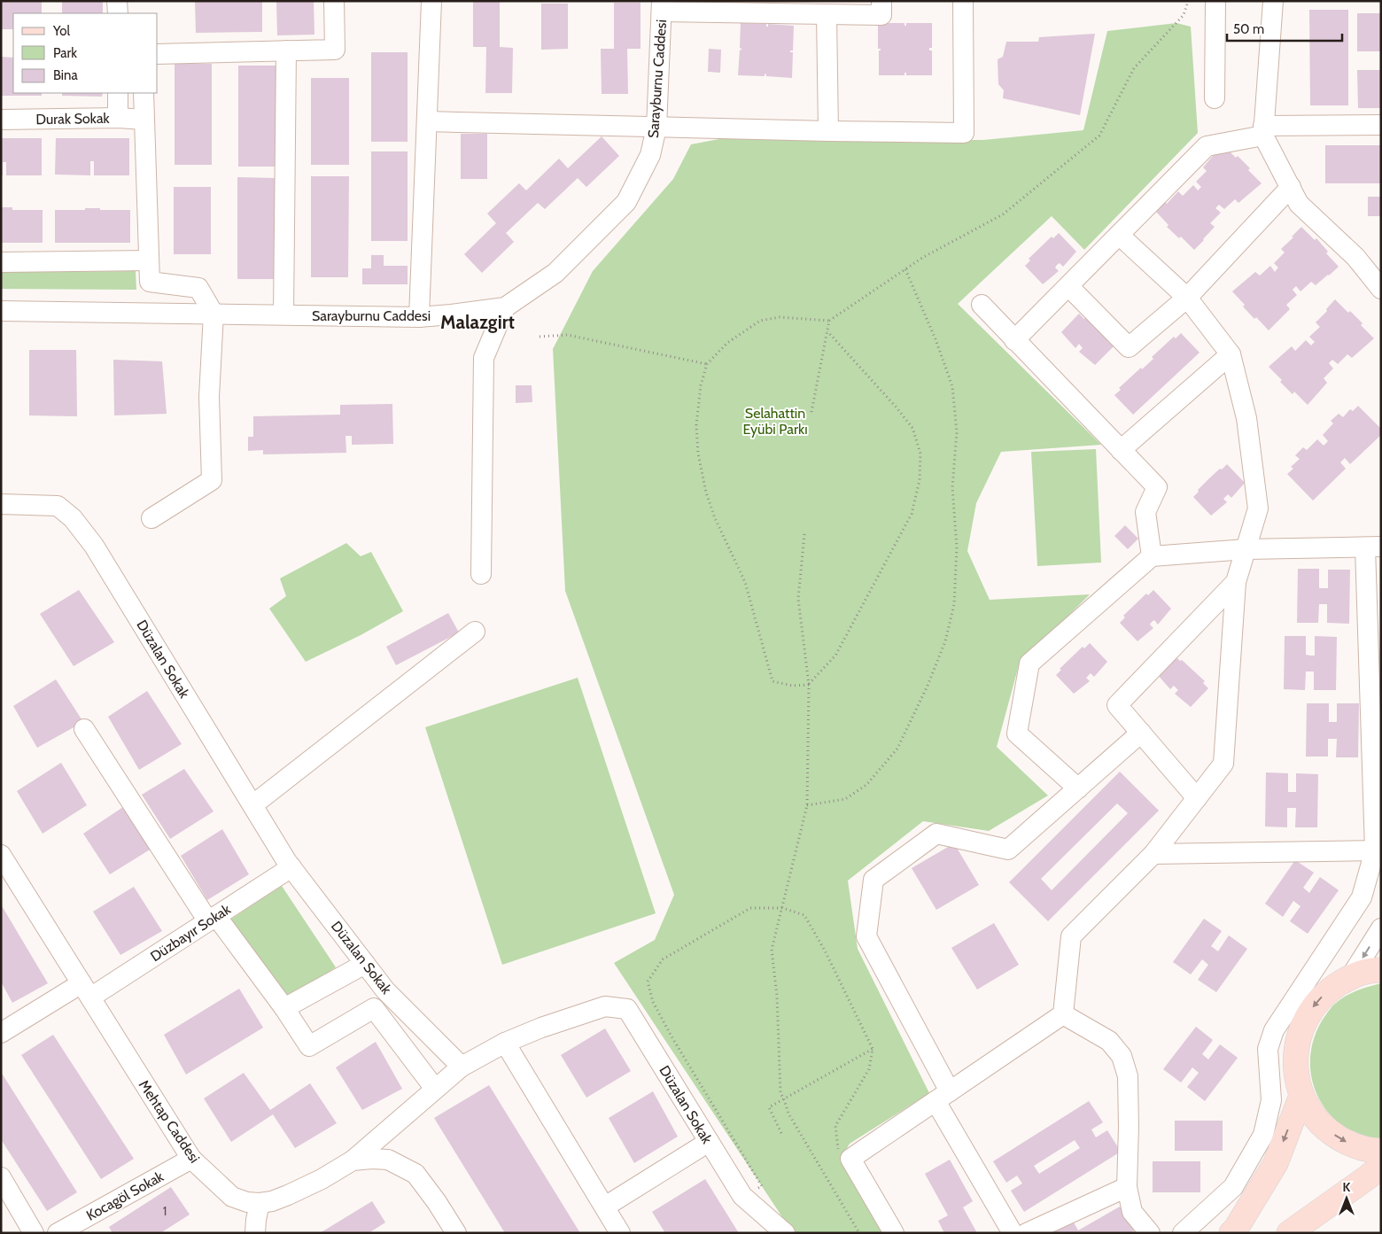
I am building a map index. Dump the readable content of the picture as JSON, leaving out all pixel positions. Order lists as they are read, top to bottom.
{
  "streets": {
    "street": [
      "Sarayburnu Caddesi",
      "Durak Sokak",
      "Düzalan Sokak",
      "Düzbayır Sokak",
      "Mehtap Caddesi",
      "Kocagöl Sokak"
    ]
  },
  "crossings": [
    ["Düzalan Sokak", "Düzbayır Sokak"],
    ["Düzbayır Sokak", "Mehtap Caddesi"],
    ["Mehtap Caddesi", "Kocagöl Sokak"]
  ],
  "districts": ["Malazgirt"],
  "parks": ["Selahattin Eyübi Parkı"],
  "house_numbers": ["1"],
  "legend": ["Yol", "Park", "Bina"],
  "scale_bar": "50 m",
  "north": "top"
}
